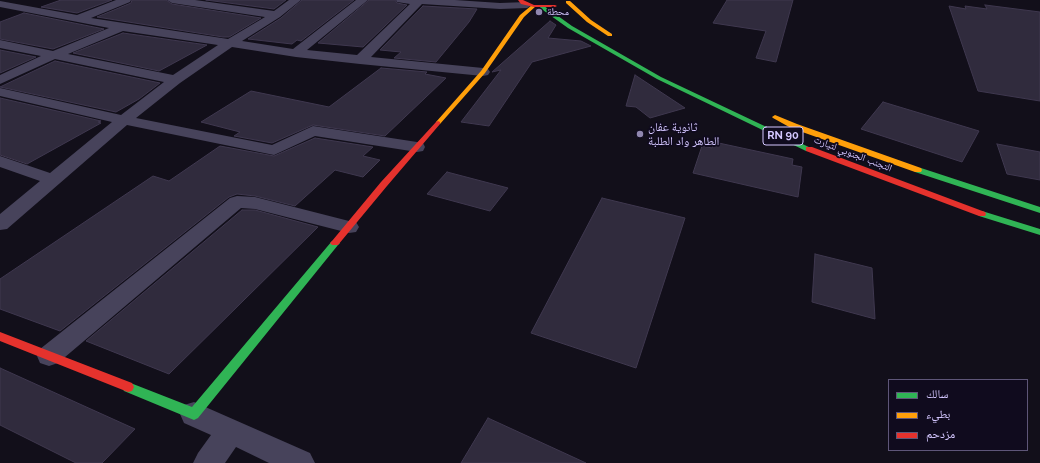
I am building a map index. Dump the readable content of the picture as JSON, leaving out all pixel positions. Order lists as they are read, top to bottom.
{
  "streets": {
    "main road": ["RN 90", "التجنب الجنوبي لتيارت"]
  },
  "places": ["محطة", "ثانوية عفان الطاهر واد الطلبة"],
  "legend": ["سالك", "بطيء", "مزدحم"]
}
